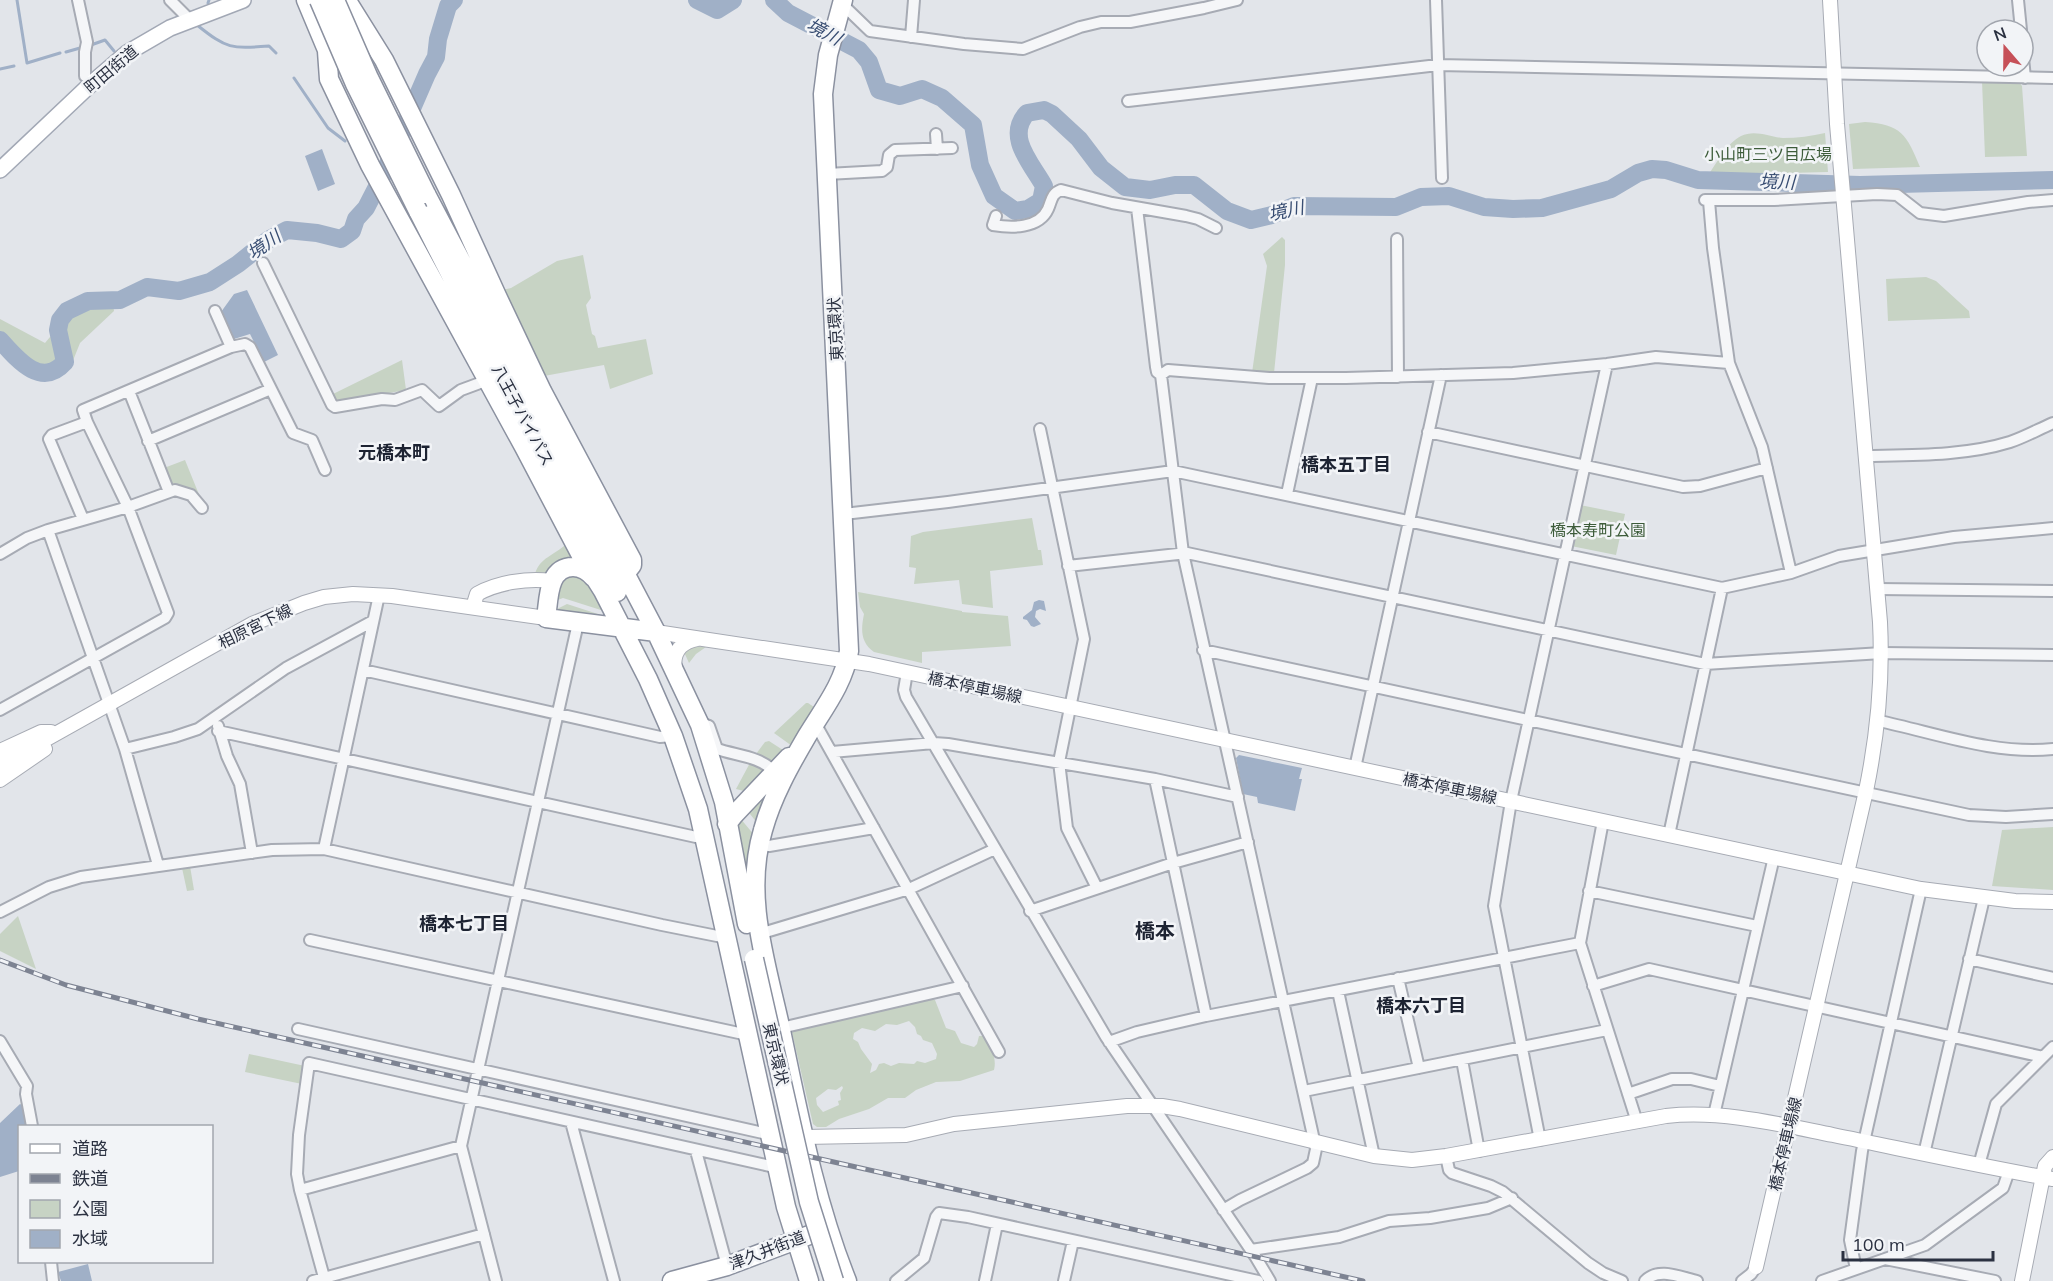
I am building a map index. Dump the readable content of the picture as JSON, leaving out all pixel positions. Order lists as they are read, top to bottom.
{
  "streets": {
    "highway": ["東京環状", "八王子バイパス", "津久井街道"],
    "main road": ["町田街道"],
    "street": ["相原宮下線", "橋本停車場線"]
  },
  "crossings": [
    ["東京環状", "八王子バイパス"],
    ["東京環状", "橋本停車場線"],
    ["八王子バイパス", "橋本停車場線"]
  ],
  "districts": [
    "元橋本町",
    "橋本五丁目",
    "橋本七丁目",
    "橋本",
    "橋本六丁目"
  ],
  "water": ["境川"],
  "parks": ["小山町三ツ目広場", "橋本寿町公園"],
  "legend": [
    "道路",
    "鉄道",
    "公園",
    "水域"
  ],
  "scale_bar": "100 m",
  "north": "top"
}
